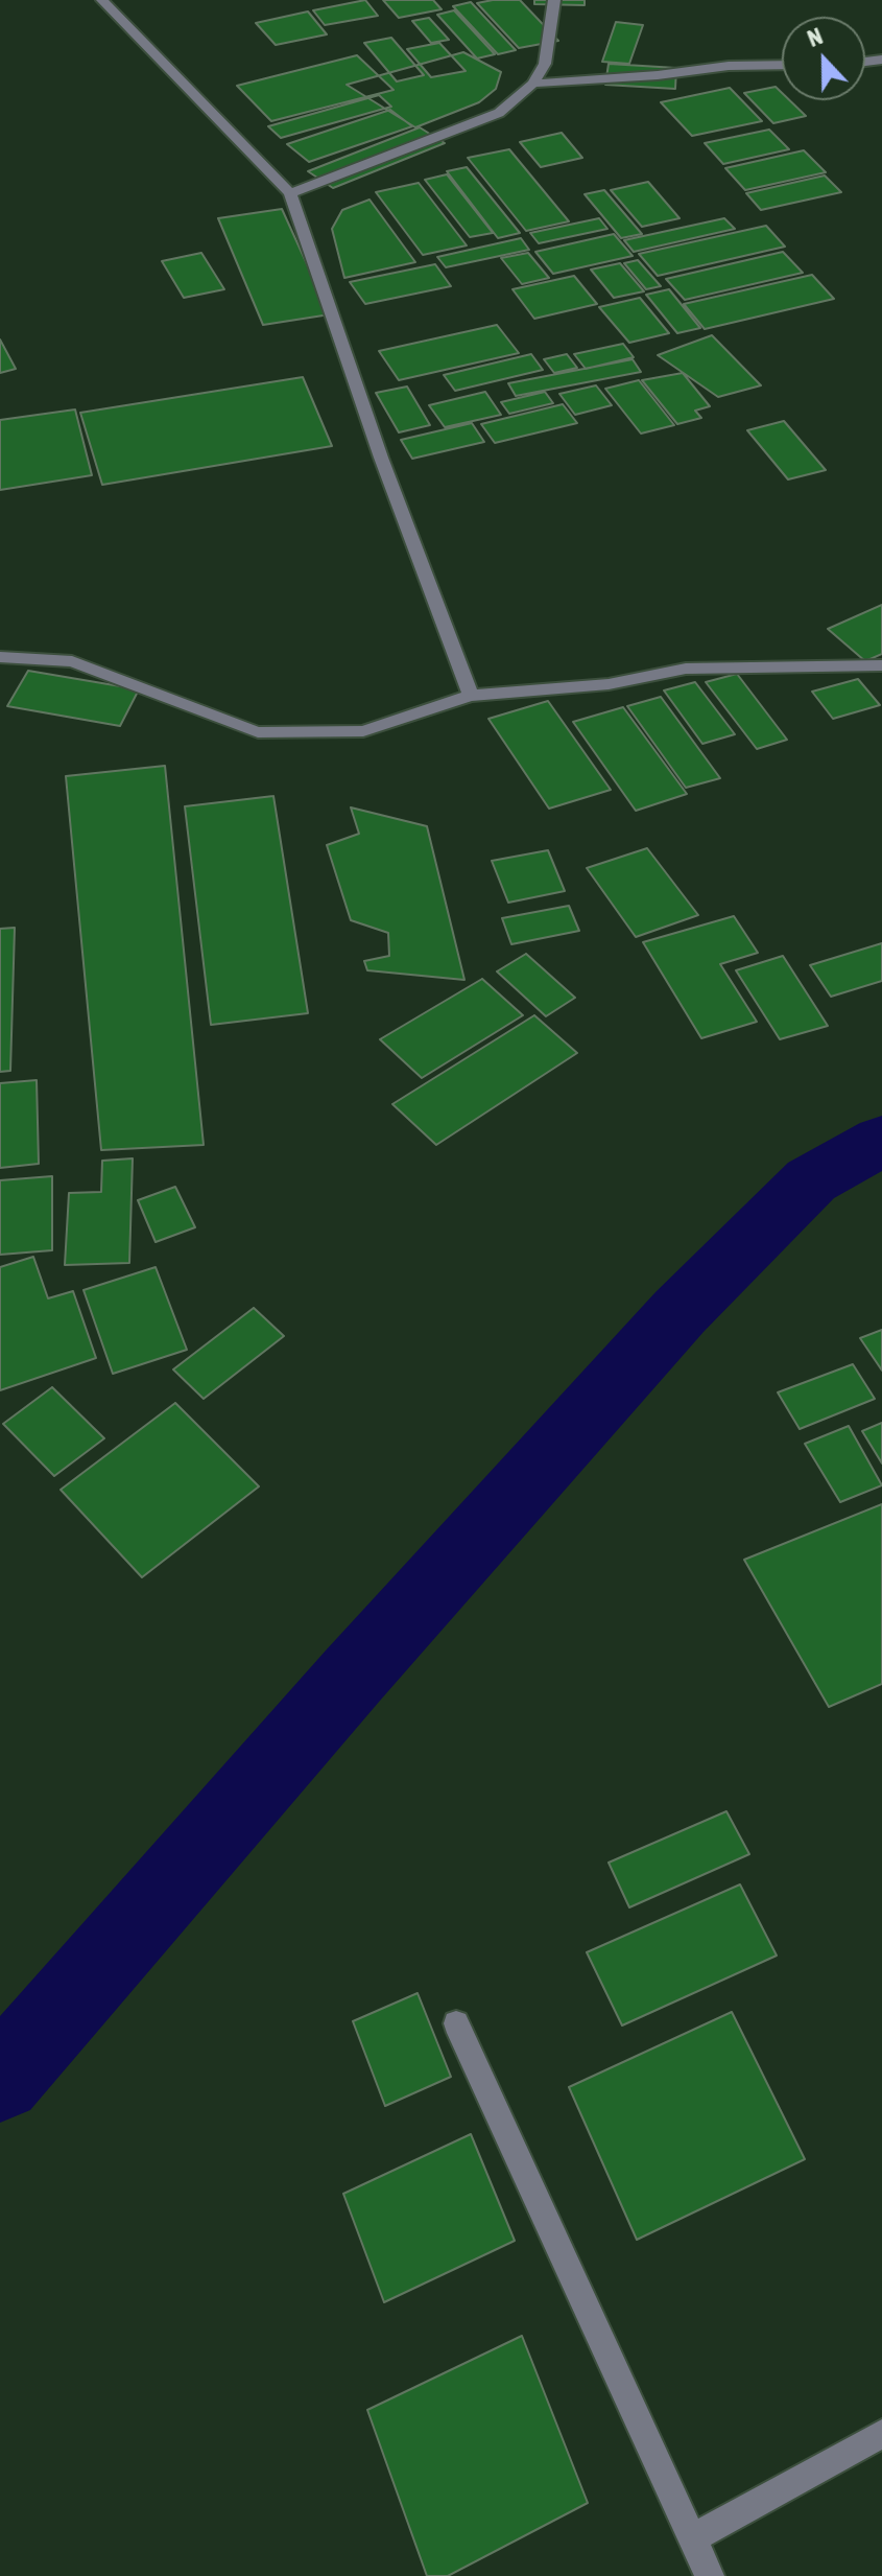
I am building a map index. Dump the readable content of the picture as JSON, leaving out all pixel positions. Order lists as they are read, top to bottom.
{
  "north": "top"
}
